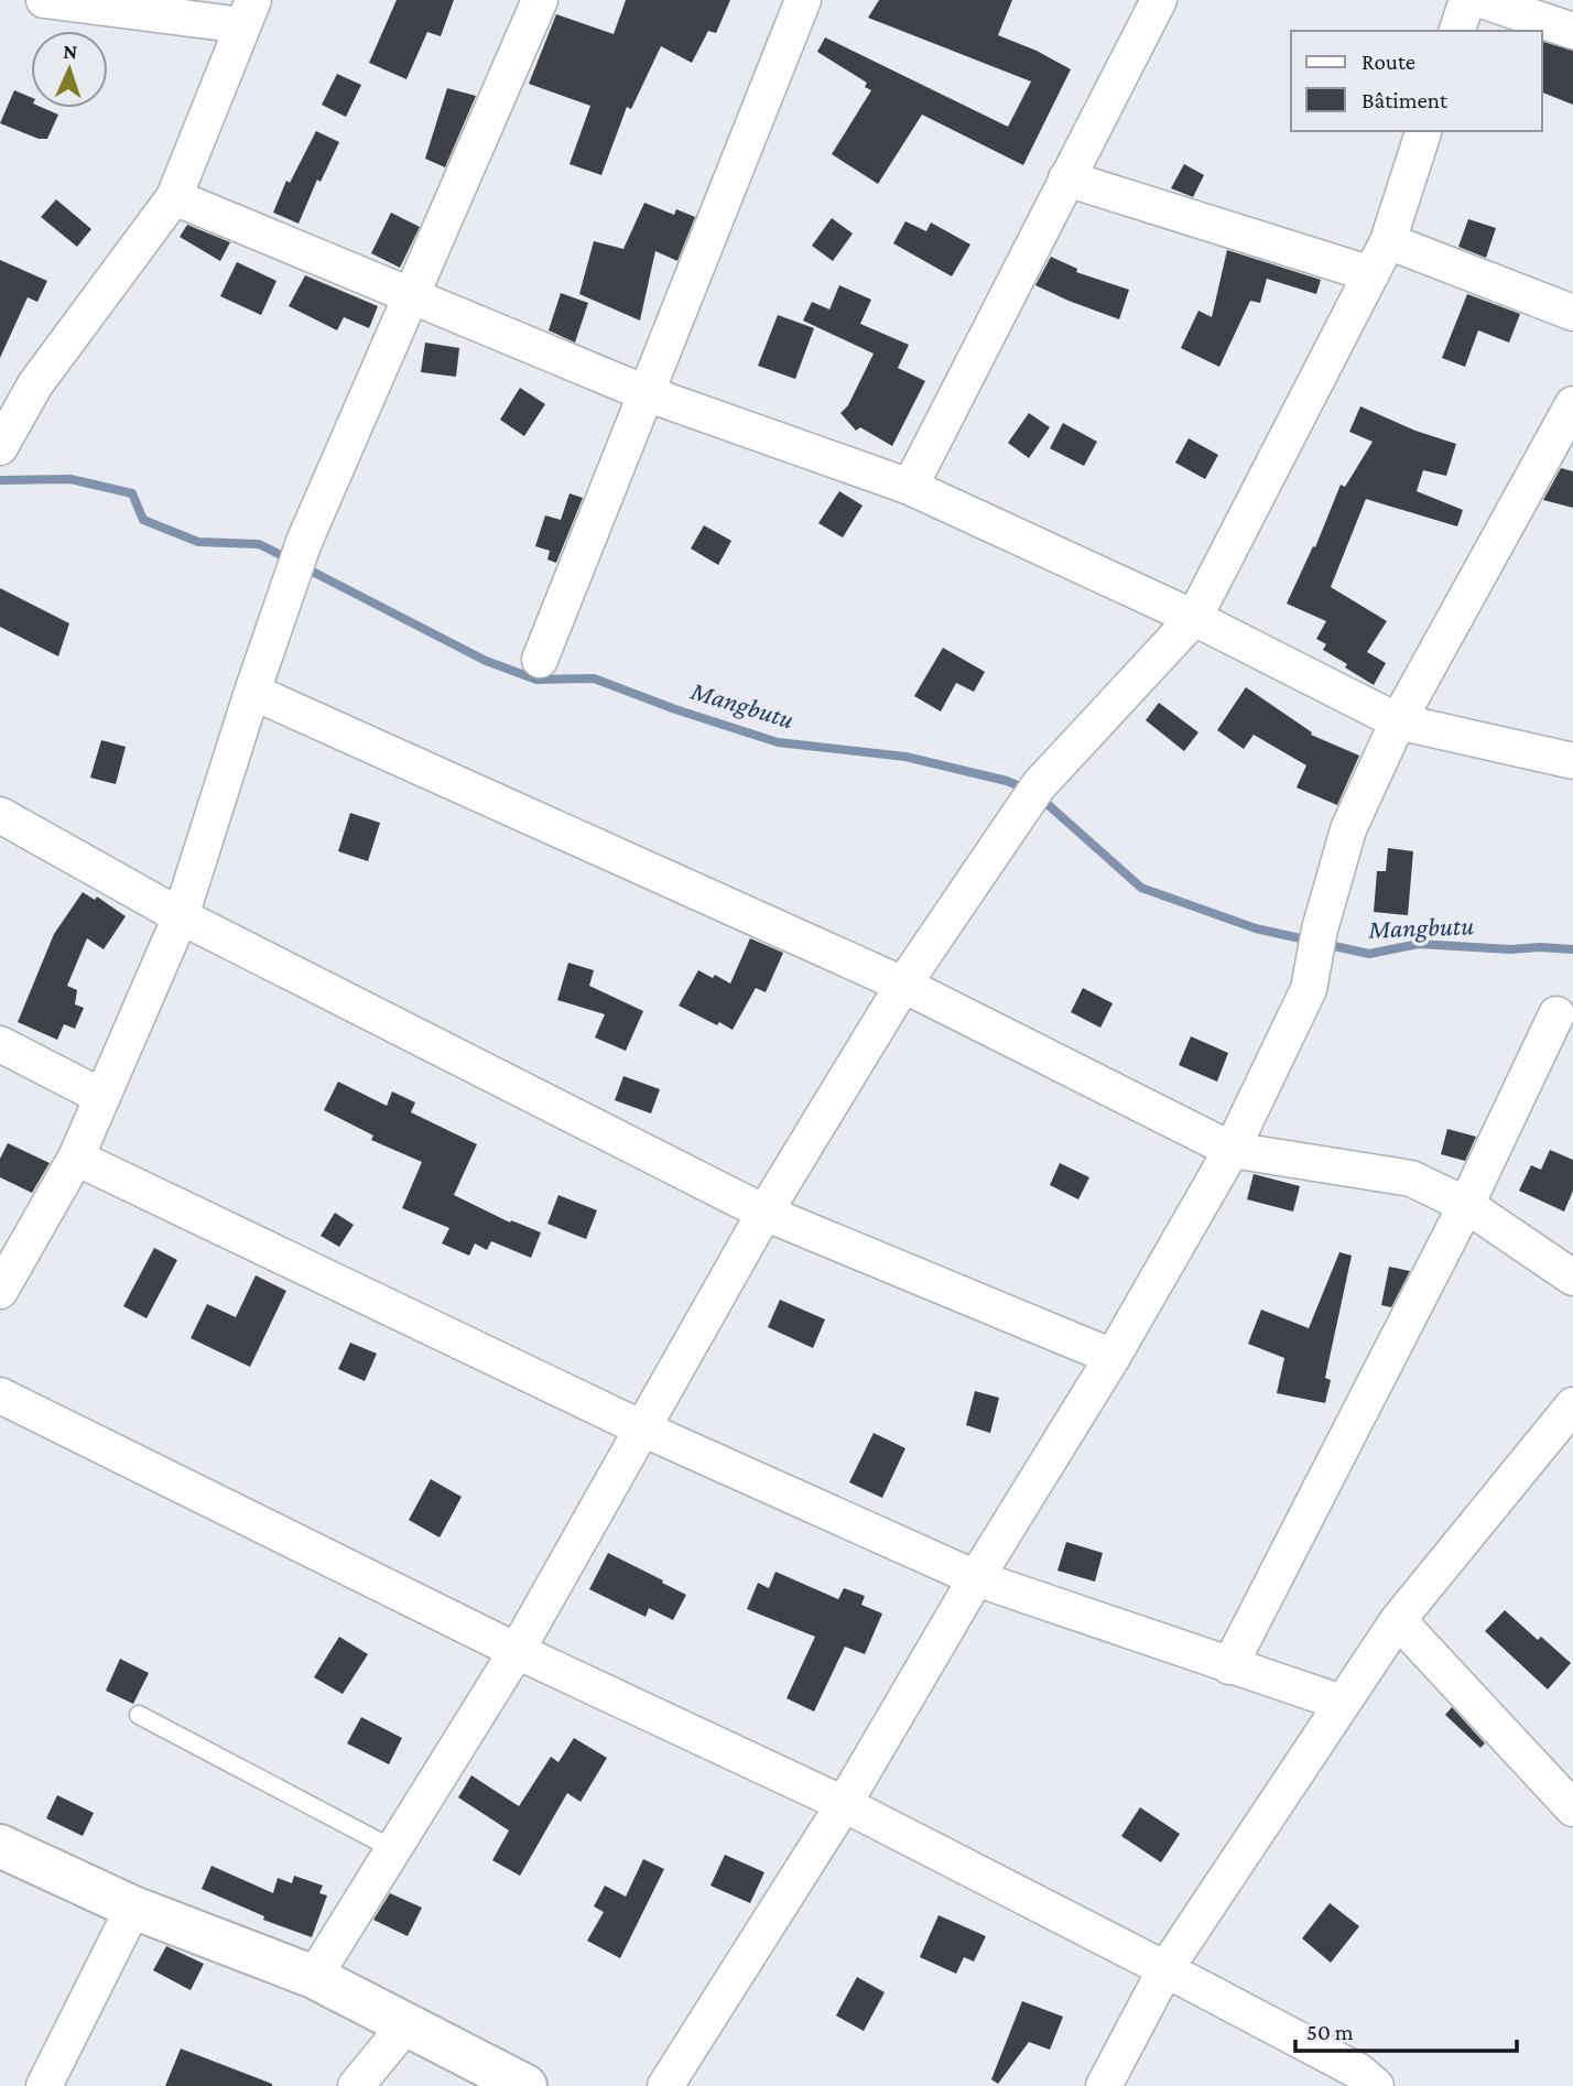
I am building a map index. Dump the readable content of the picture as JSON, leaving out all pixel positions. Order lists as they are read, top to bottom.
{
  "water": ["Mangbutu"],
  "legend": ["Route", "Bâtiment"],
  "scale_bar": "50 m",
  "north": "top"
}
